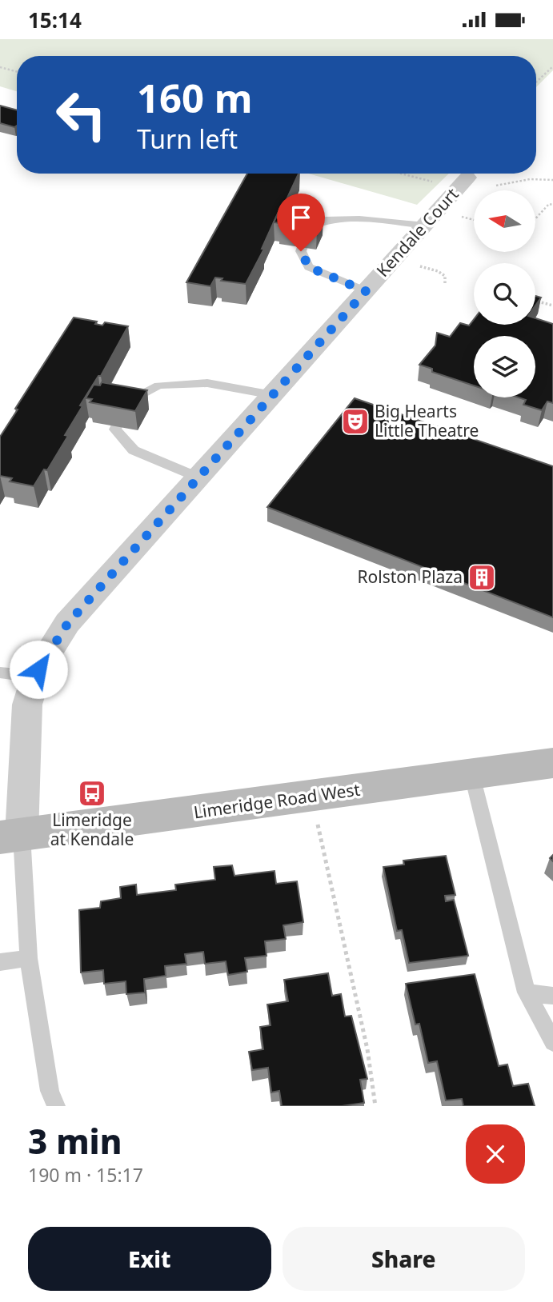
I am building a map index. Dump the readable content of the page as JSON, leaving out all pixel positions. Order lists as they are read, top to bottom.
{
  "streets": {
    "street": ["Kendale Court", "Limeridge Road West"]
  },
  "crossings": [
    ["Kendale Court", "Limeridge Road West"]
  ],
  "places": {
    "theatre": ["Big Hearts Little Theatre"],
    "building": ["Rolston Plaza"],
    "bus stop": ["Limeridge at Kendale"]
  },
  "north": "left",
  "page": {
    "status": "15:14",
    "turn": ["160 m", "Turn left"],
    "heading": ["3 min", "190 m · 15:17"],
    "buttons": ["Exit", "Share"]
  }
}
